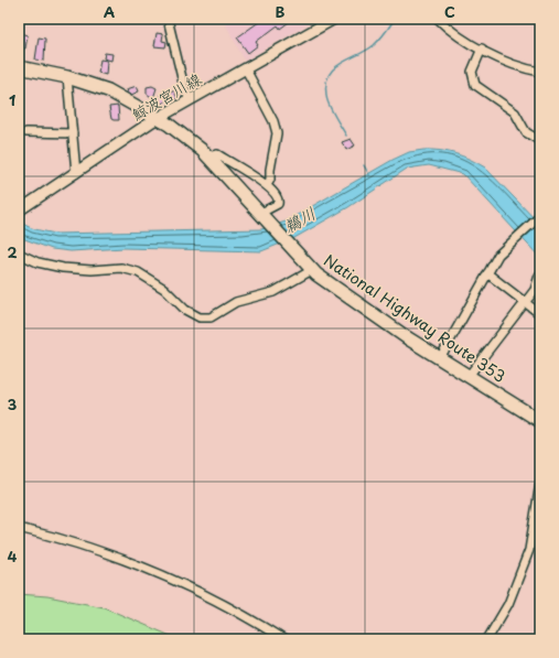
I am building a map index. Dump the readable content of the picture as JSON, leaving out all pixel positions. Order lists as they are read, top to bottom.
{
  "streets": {
    "highway": ["National Highway Route 353"],
    "main road": ["鯨波宮川線"]
  },
  "crossings": [
    ["鯨波宮川線", "National Highway Route 353"]
  ],
  "water": ["鵜川"],
  "grid": {
    "columns": ["A", "B", "C"],
    "rows": [
      "1",
      "2",
      "3",
      "4"
    ]
  }
}
